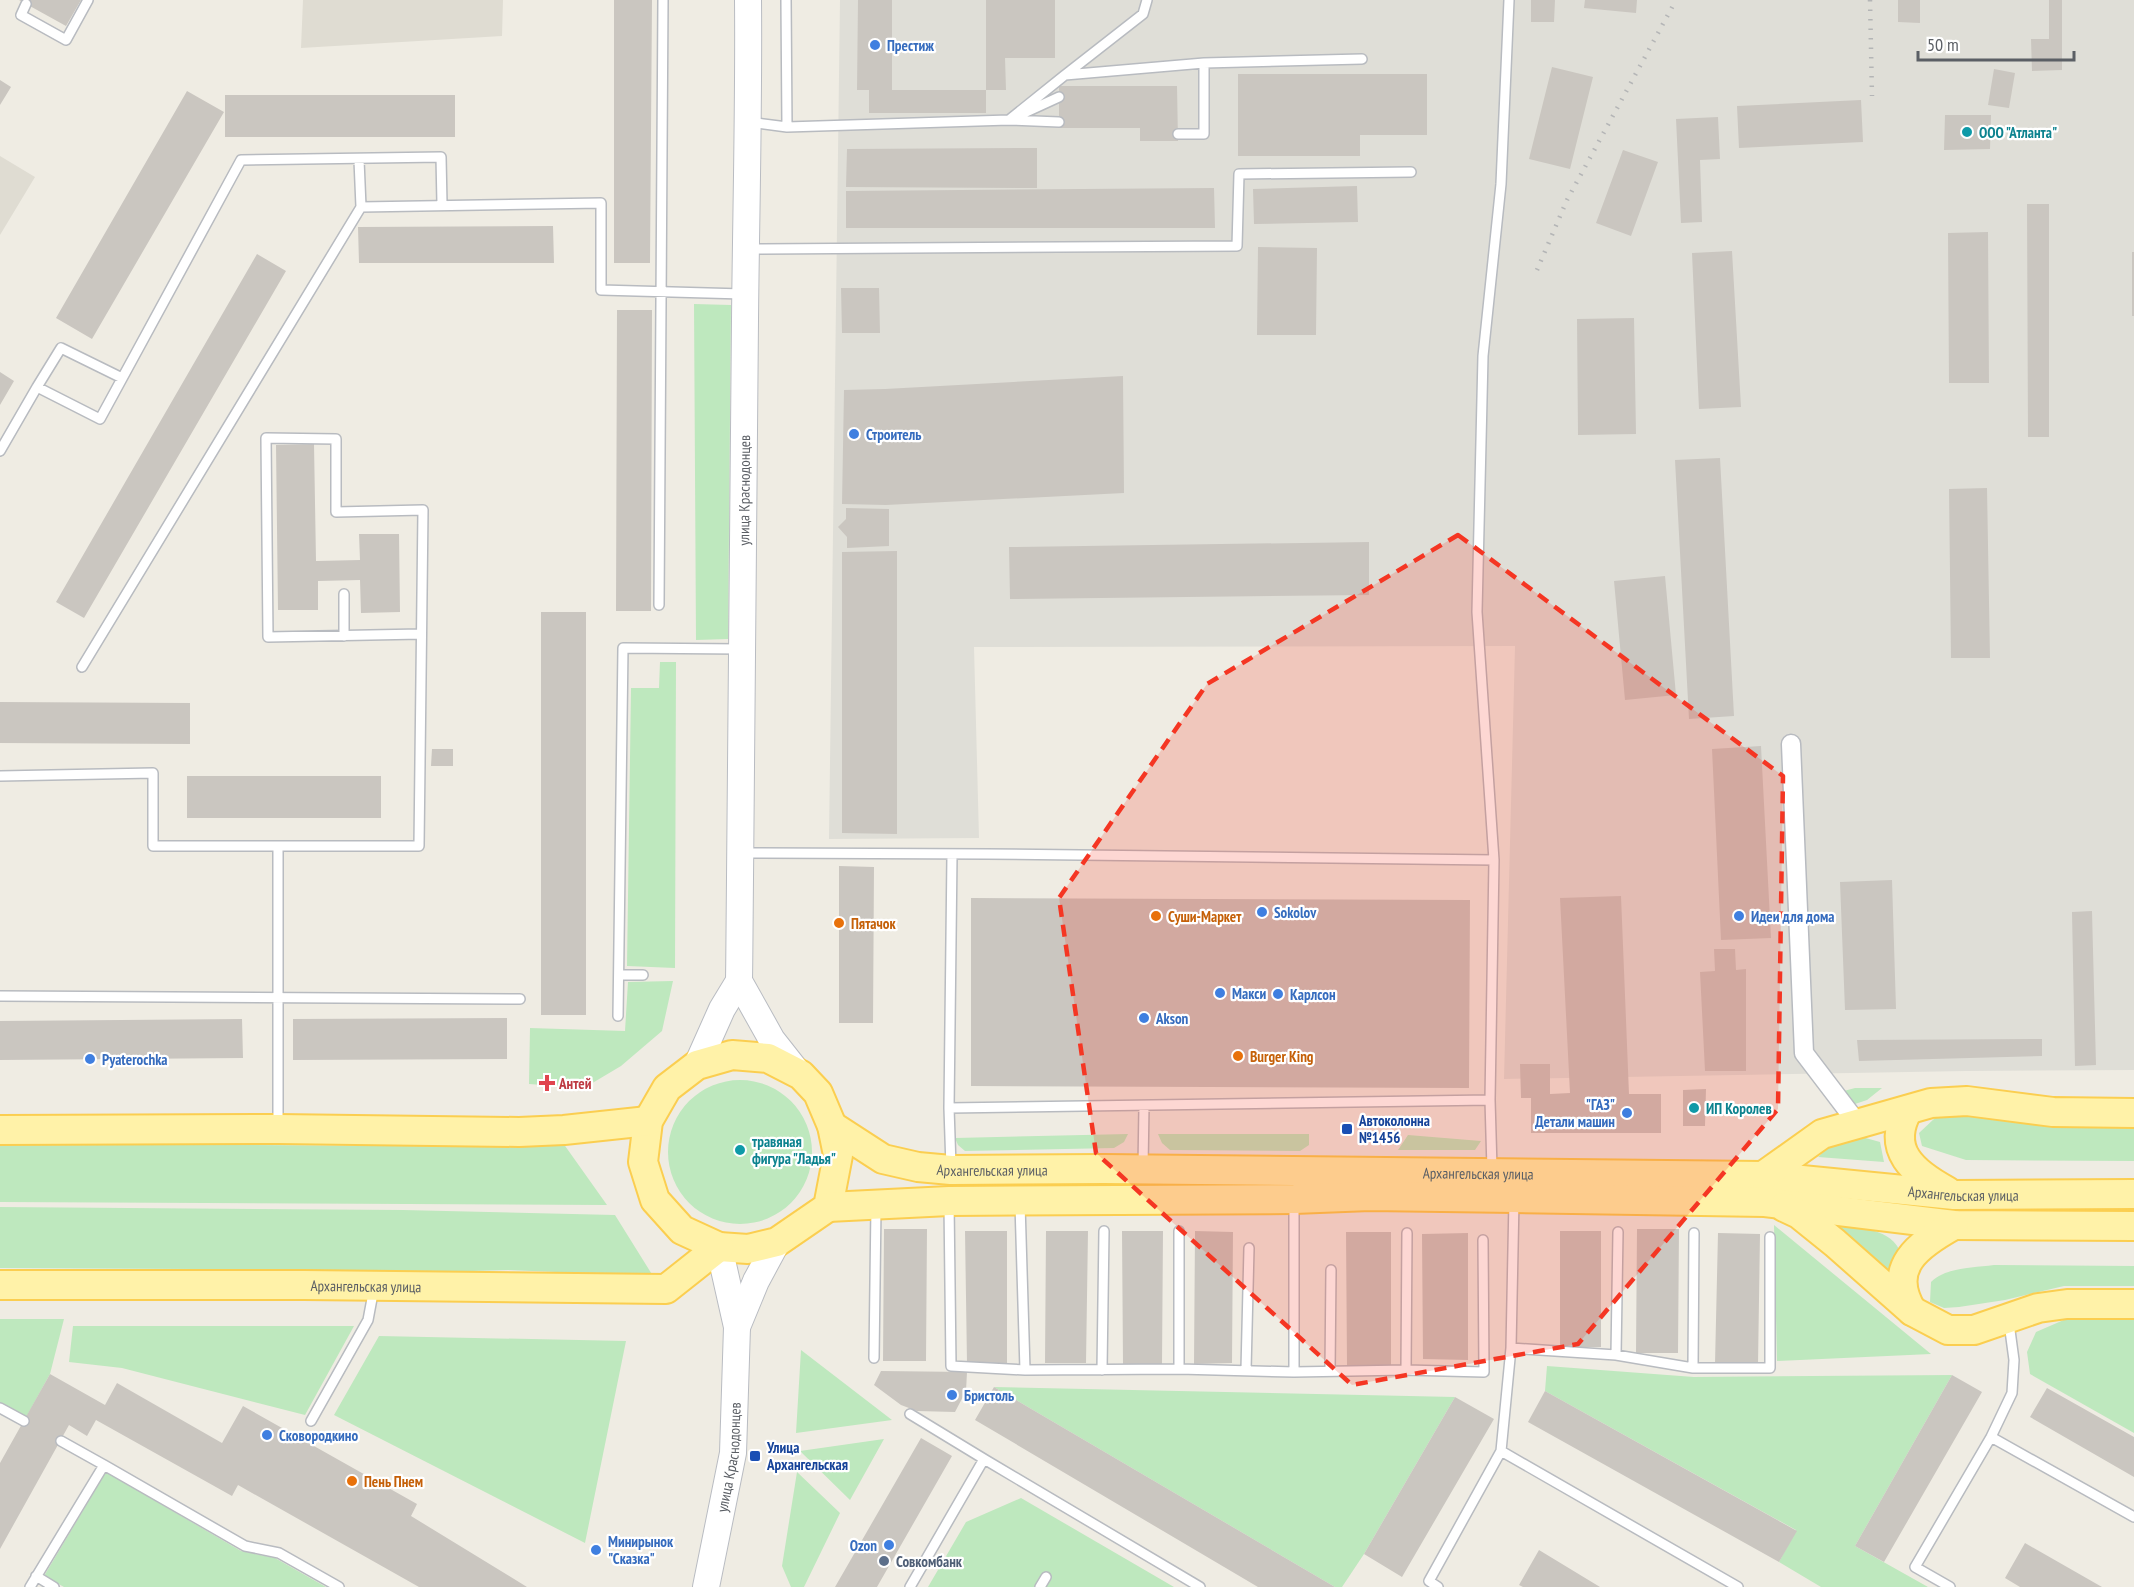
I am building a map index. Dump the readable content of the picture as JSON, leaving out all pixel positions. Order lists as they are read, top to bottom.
{
  "streets": {
    "main road": ["улица Краснодонцев", "Архангельская улица"]
  },
  "crossings": [
    ["улица Краснодонцев", "Архангельская улица"]
  ],
  "places": {
    "other": [
      "Престиж",
      "ООО \"Атланта\"",
      "Строитель",
      "Sokolov",
      "Суши-Маркет",
      "Идеи для дома",
      "Пятачок",
      "Макси",
      "Карлсон",
      "Akson",
      "Burger King",
      "Pyaterochka",
      "ИП Королев",
      "\"ГАЗ\" Детали машин",
      "травяная фигура \"Ладья\"",
      "Бристоль",
      "Сковородкино",
      "Пень Пнем",
      "Ozon",
      "Минирынок \"Сказка\"",
      "Совкомбанк"
    ],
    "health": ["Антей"],
    "transit": ["Автоколонна №1456", "Улица Архангельская"]
  },
  "scale_bar": "50 m"
}
